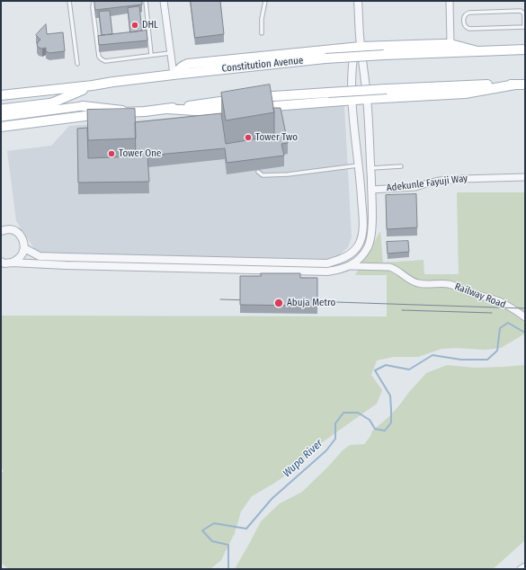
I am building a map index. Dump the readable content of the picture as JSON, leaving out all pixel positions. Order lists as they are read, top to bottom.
{
  "streets": {
    "main road": ["Constitution Avenue"],
    "street": ["Adekunle Fayuji Way", "Railway Road"]
  },
  "water": ["Wupa River"],
  "places": [
    "DHL",
    "Tower Two",
    "Tower One",
    "Abuja Metro"
  ]
}
